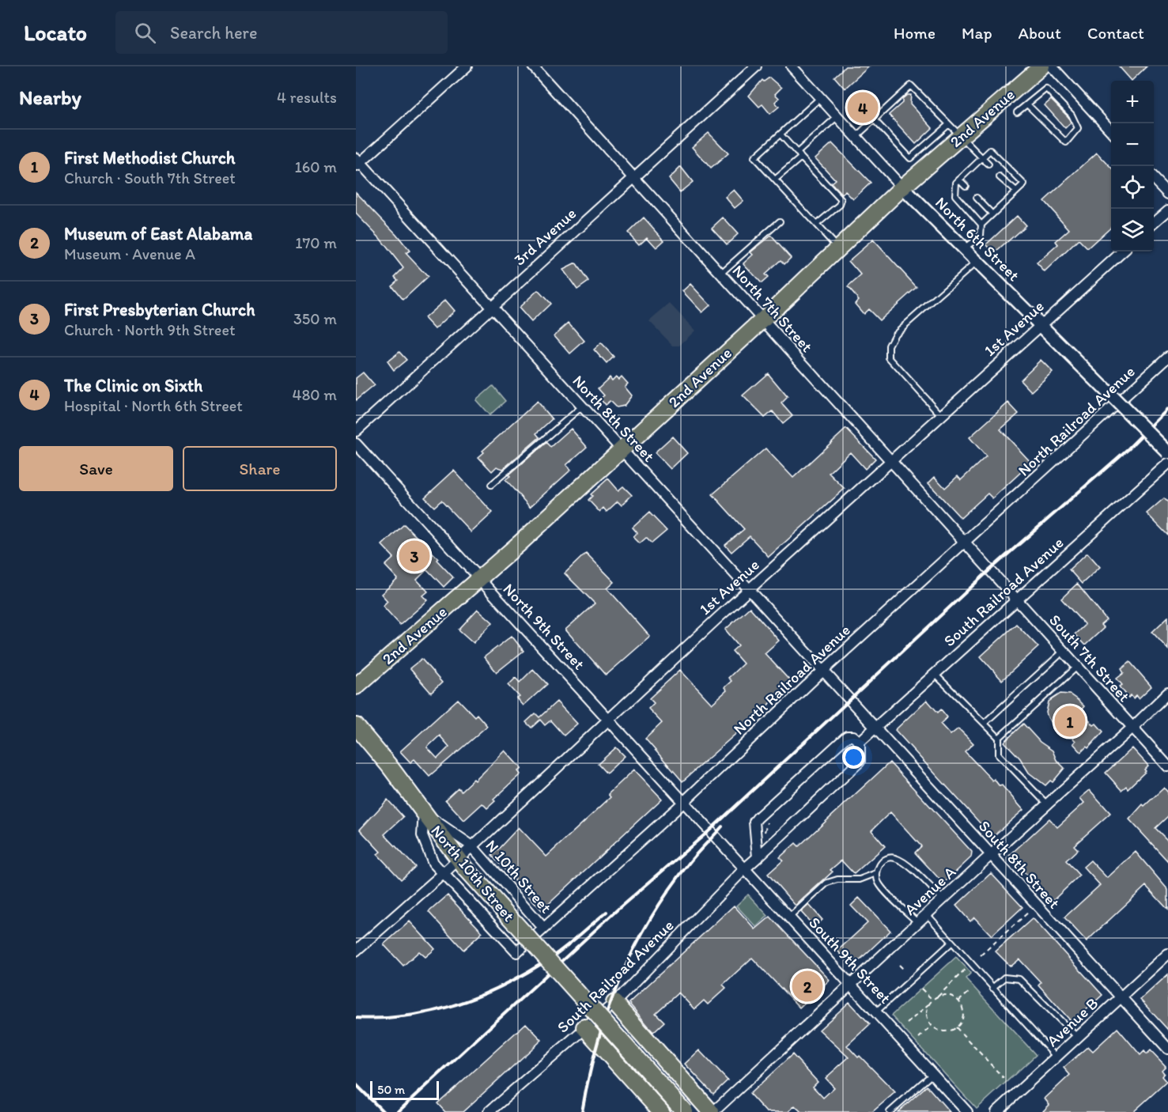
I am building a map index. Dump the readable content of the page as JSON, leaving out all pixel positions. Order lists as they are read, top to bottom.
{
  "streets": {
    "main road": ["2nd Avenue", "North 10th Street"],
    "street": [
      "3rd Avenue",
      "North 6th Street",
      "North 7th Street",
      "1st Avenue",
      "North 8th Street",
      "North Railroad Avenue",
      "South Railroad Avenue",
      "North 9th Street",
      "South 7th Street",
      "South 8th Street",
      "N 10th Street",
      "Avenue A",
      "South 9th Street",
      "Avenue B"
    ]
  },
  "crossings": [
    ["2nd Avenue", "North 6th Street"],
    ["2nd Avenue", "North 7th Street"],
    ["2nd Avenue", "North 8th Street"],
    ["2nd Avenue", "North 9th Street"],
    ["3rd Avenue", "North 7th Street"],
    ["3rd Avenue", "North 8th Street"],
    ["North 6th Street", "1st Avenue"],
    ["North 7th Street", "1st Avenue"],
    ["North 7th Street", "North Railroad Avenue"],
    ["North 7th Street", "South 7th Street"],
    ["1st Avenue", "North 8th Street"],
    ["1st Avenue", "North Railroad Avenue"],
    ["1st Avenue", "North 9th Street"],
    ["1st Avenue", "North 10th Street"],
    ["1st Avenue", "N 10th Street"],
    ["North 8th Street", "North Railroad Avenue"],
    ["North 8th Street", "South 8th Street"],
    ["North Railroad Avenue", "North 9th Street"],
    ["North Railroad Avenue", "North 10th Street"],
    ["North Railroad Avenue", "N 10th Street"],
    ["South Railroad Avenue", "South 7th Street"],
    ["South Railroad Avenue", "South 8th Street"],
    ["South Railroad Avenue", "South 9th Street"],
    ["North 9th Street", "South 9th Street"],
    ["South 7th Street", "Avenue A"],
    ["South 8th Street", "Avenue A"],
    ["South 8th Street", "Avenue B"],
    ["North 10th Street", "N 10th Street"],
    ["Avenue A", "South 9th Street"]
  ],
  "scale_bar": "50 m",
  "page": {
    "header": "Locato",
    "search": "Search here",
    "nav": [
      "Home",
      "Map",
      "About",
      "Contact"
    ],
    "heading": ["Nearby", "4 results"],
    "map_buttons": ["+", "−"],
    "pins": [
      "4",
      "3",
      "1",
      "2"
    ],
    "list": [
      {
        "mark": "1",
        "name": "First Methodist Church",
        "note": "Church · South 7th Street",
        "value": "160 m"
      },
      {
        "mark": "2",
        "name": "Museum of East Alabama",
        "note": "Museum · Avenue A",
        "value": "170 m"
      },
      {
        "mark": "3",
        "name": "First Presbyterian Church",
        "note": "Church · North 9th Street",
        "value": "350 m"
      },
      {
        "mark": "4",
        "name": "The Clinic on Sixth",
        "note": "Hospital · North 6th Street",
        "value": "480 m"
      }
    ],
    "buttons": ["Save", "Share"],
    "scale": "50 m"
  }
}
